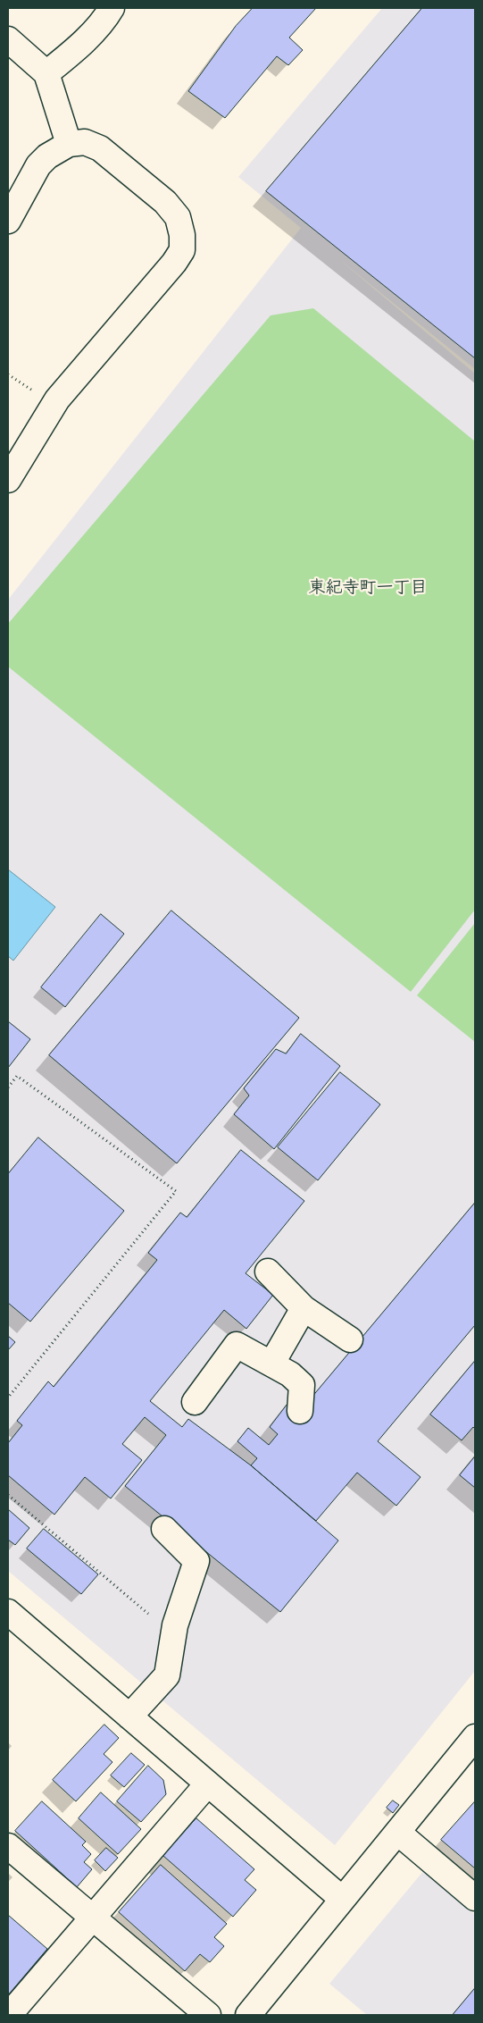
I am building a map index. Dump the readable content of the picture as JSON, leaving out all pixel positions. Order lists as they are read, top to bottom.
{
  "districts": ["東紀寺町一丁目"]
}
